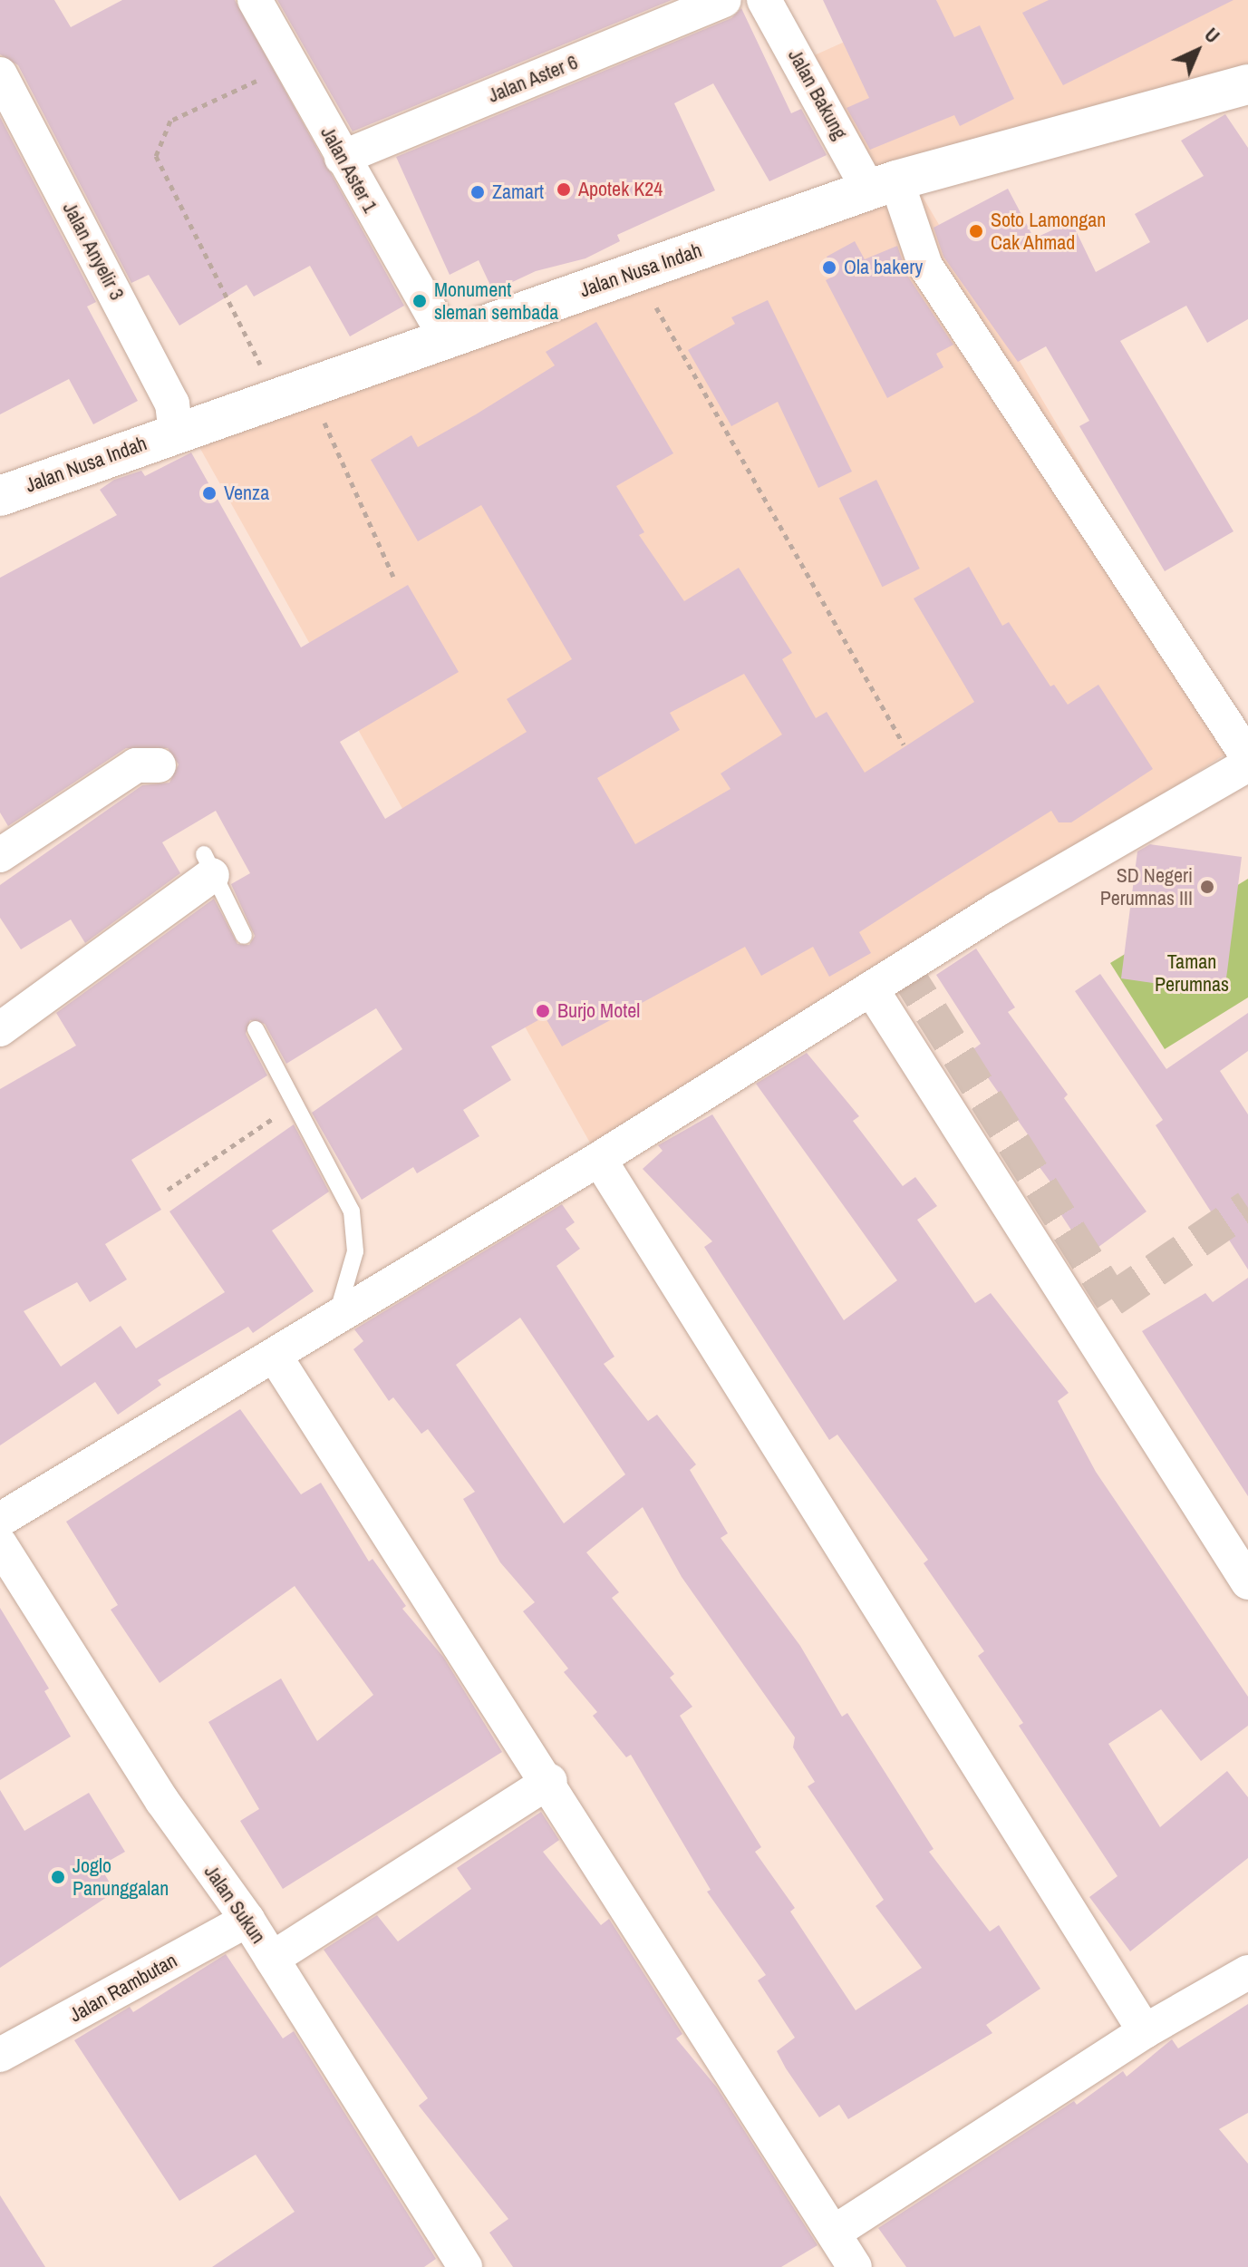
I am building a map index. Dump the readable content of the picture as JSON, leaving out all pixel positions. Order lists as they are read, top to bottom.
{
  "streets": {
    "main road": ["Jalan Nusa Indah"],
    "street": [
      "Jalan Aster 6",
      "Jalan Bakung",
      "Jalan Aster 1",
      "Jalan Anyelir 3",
      "Jalan Sukun",
      "Jalan Rambutan"
    ]
  },
  "crossings": [
    ["Jalan Aster 6", "Jalan Aster 1"],
    ["Jalan Bakung", "Jalan Nusa Indah"],
    ["Jalan Aster 1", "Jalan Nusa Indah"],
    ["Jalan Anyelir 3", "Jalan Nusa Indah"],
    ["Jalan Sukun", "Jalan Rambutan"]
  ],
  "parks": ["Taman Perumnas"],
  "places": [
    "Apotek K24",
    "Zamart",
    "Soto Lamongan Cak Ahmad",
    "Ola bakery",
    "Monument sleman sembada",
    "Venza",
    "SD Negeri Perumnas III",
    "Burjo Motel",
    "Joglo Panunggalan"
  ],
  "north": "top right"
}
